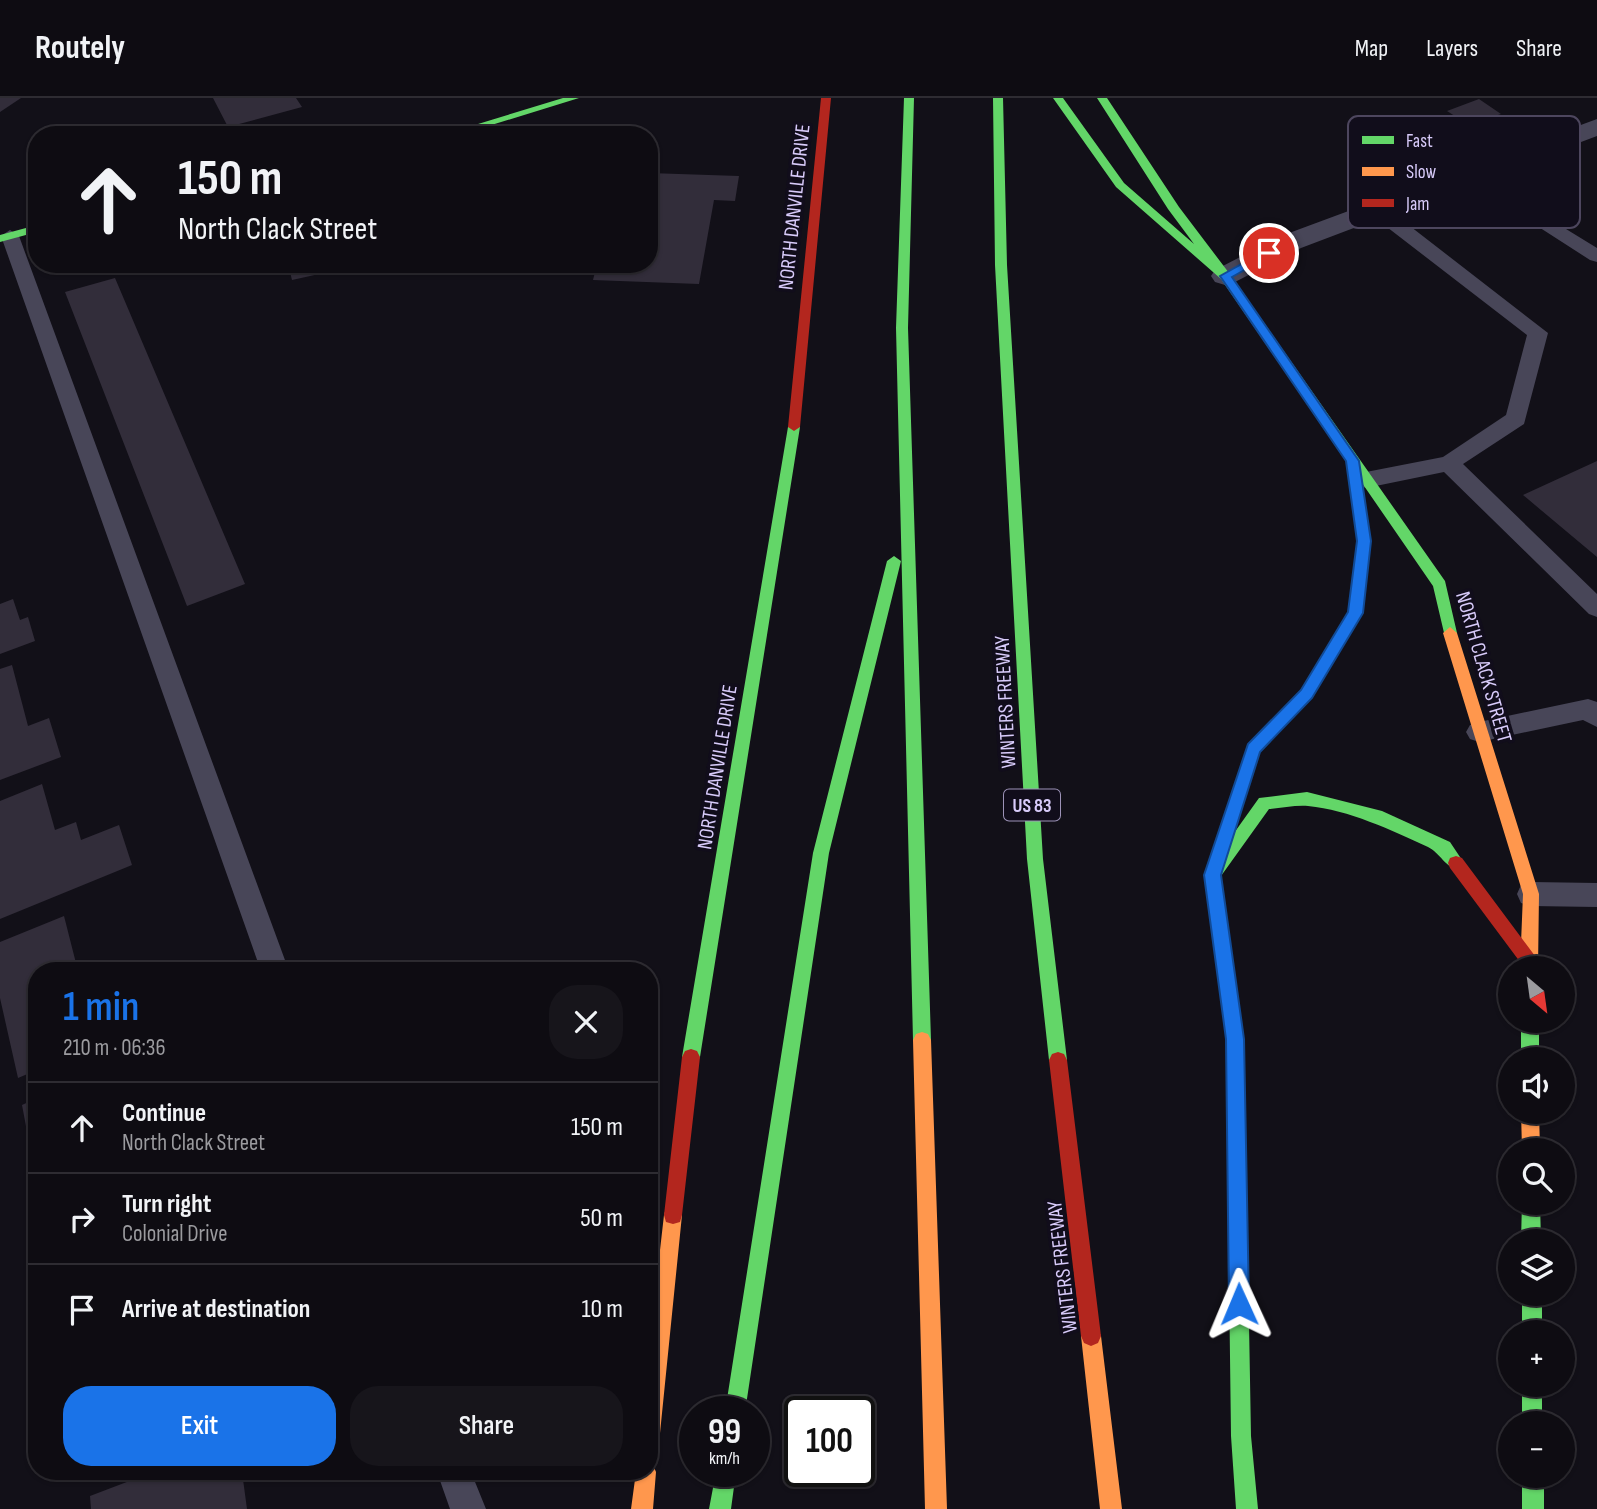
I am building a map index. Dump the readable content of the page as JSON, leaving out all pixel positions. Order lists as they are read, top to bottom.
{
  "streets": {
    "main road": [
      "NORTH DANVILLE DRIVE",
      "NORTH CLACK STREET",
      "WINTERS FREEWAY",
      "US 83"
    ]
  },
  "legend": ["Fast", "Slow", "Jam"],
  "north": "bottom right",
  "page": {
    "header": "Routely",
    "nav": ["Map", "Layers", "Share"],
    "turn": ["150 m", "North Clack Street"],
    "map_buttons": ["+", "−"],
    "heading": ["1 min", "210 m · 06:36"],
    "list": [
      {
        "name": "Continue",
        "note": "North Clack Street",
        "value": "150 m"
      },
      {
        "name": "Turn right",
        "note": "Colonial Drive",
        "value": "50 m"
      },
      {
        "name": "Arrive at destination",
        "value": "10 m"
      }
    ],
    "buttons": ["Exit", "Share"],
    "speed": "99 km/h",
    "limit": "100"
  }
}
